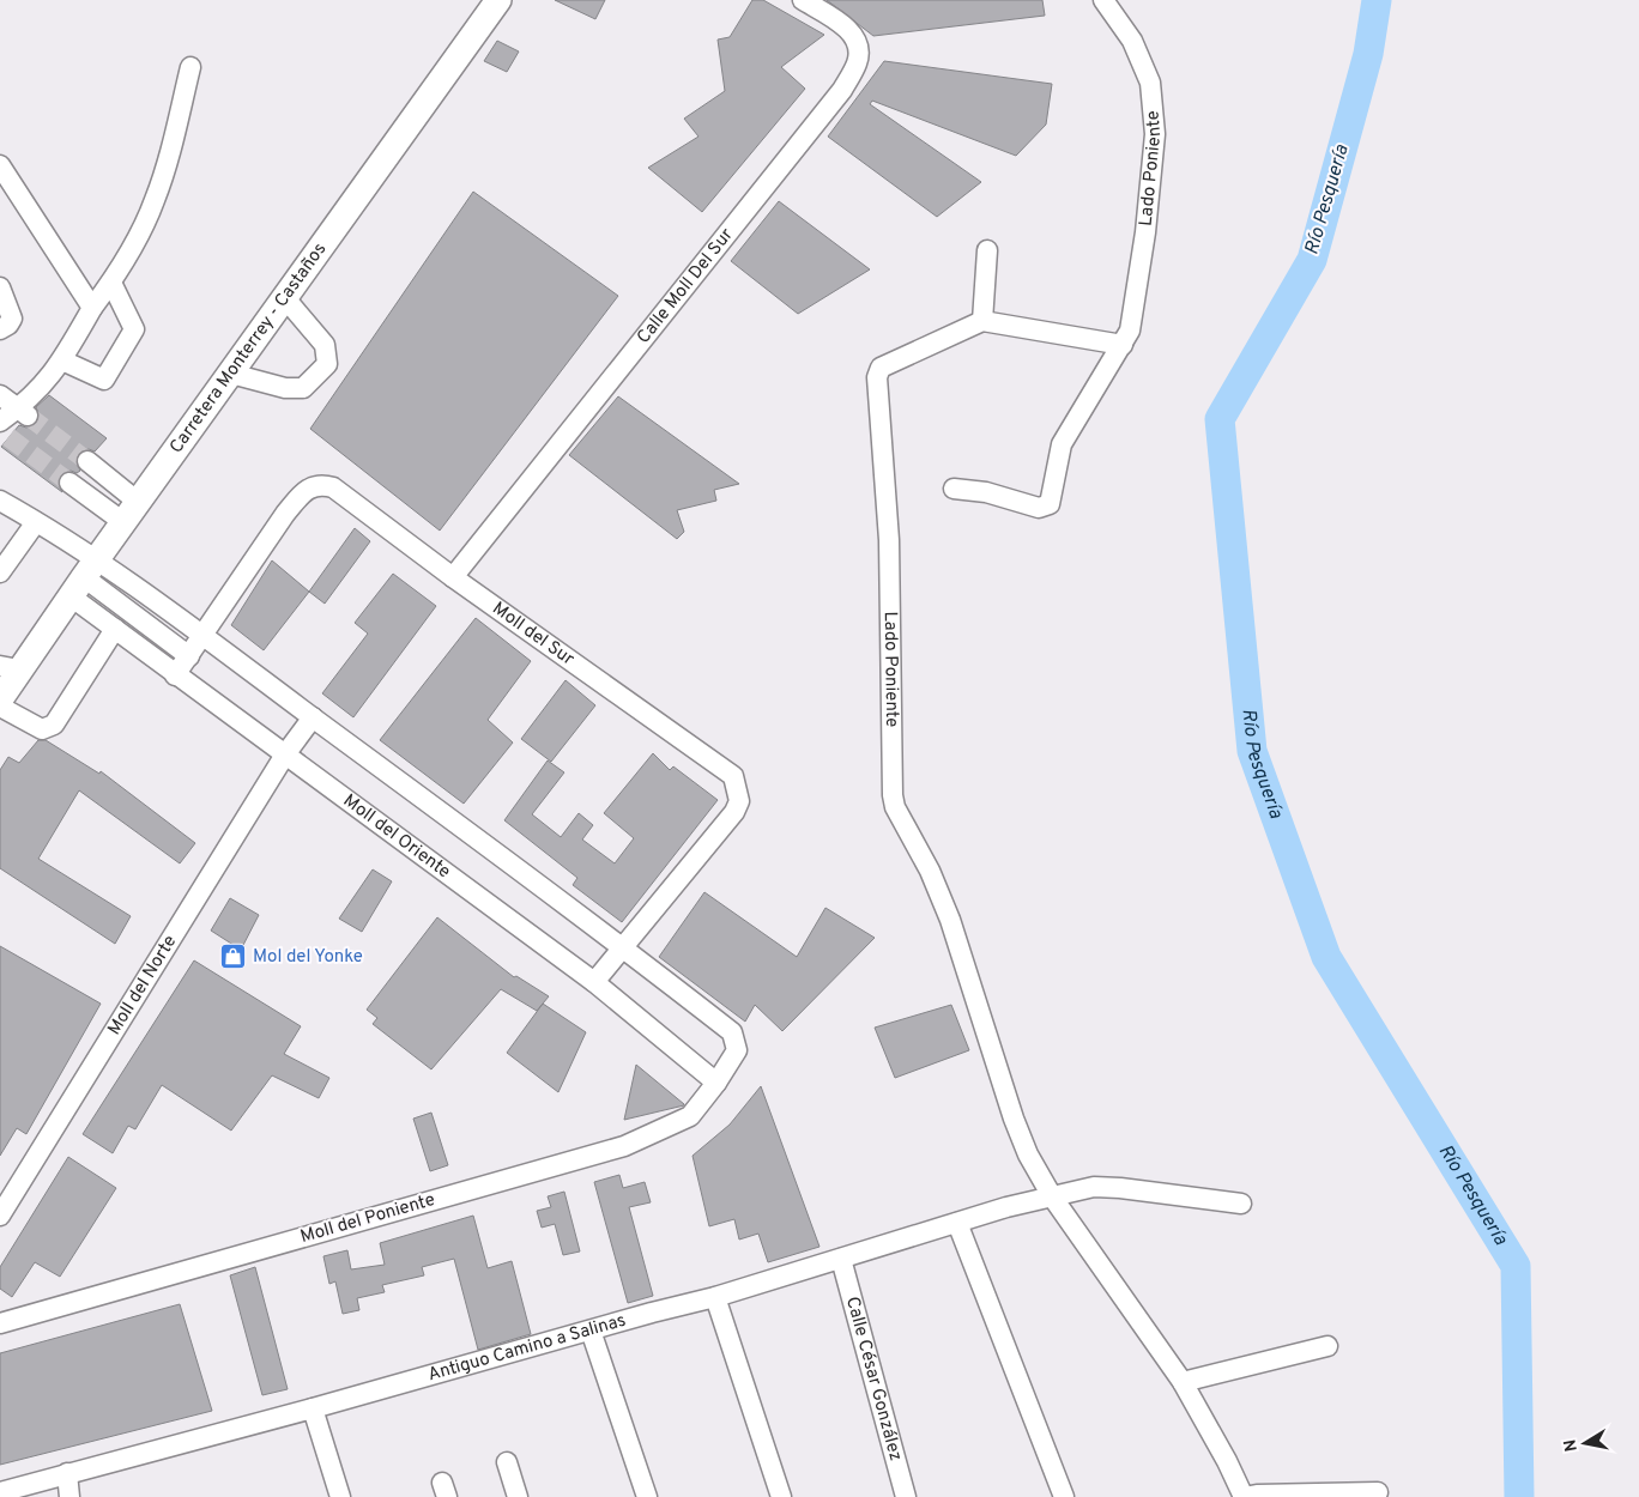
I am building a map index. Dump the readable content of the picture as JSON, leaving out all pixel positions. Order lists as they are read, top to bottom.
{
  "streets": {
    "main road": ["Carretera Monterrey - Castaños"],
    "street": [
      "Lado Poniente",
      "Calle Moll Del Sur",
      "Moll del Sur",
      "Moll del Oriente",
      "Moll del Norte",
      "Moll del Poniente",
      "Antiguo Camino a Salinas",
      "Calle César González"
    ]
  },
  "crossings": [
    ["Lado Poniente", "Antiguo Camino a Salinas"],
    ["Calle Moll Del Sur", "Moll del Sur"],
    ["Carretera Monterrey - Castaños", "Moll del Oriente"],
    ["Carretera Monterrey - Castaños", "Moll del Poniente"],
    ["Moll del Sur", "Moll del Oriente"],
    ["Moll del Sur", "Moll del Poniente"],
    ["Moll del Oriente", "Moll del Norte"],
    ["Moll del Oriente", "Moll del Poniente"],
    ["Moll del Norte", "Moll del Poniente"],
    ["Antiguo Camino a Salinas", "Calle César González"]
  ],
  "water": ["Río Pesquería"],
  "places": {
    "shop": ["Mol del Yonke"]
  },
  "north": "left"
}
